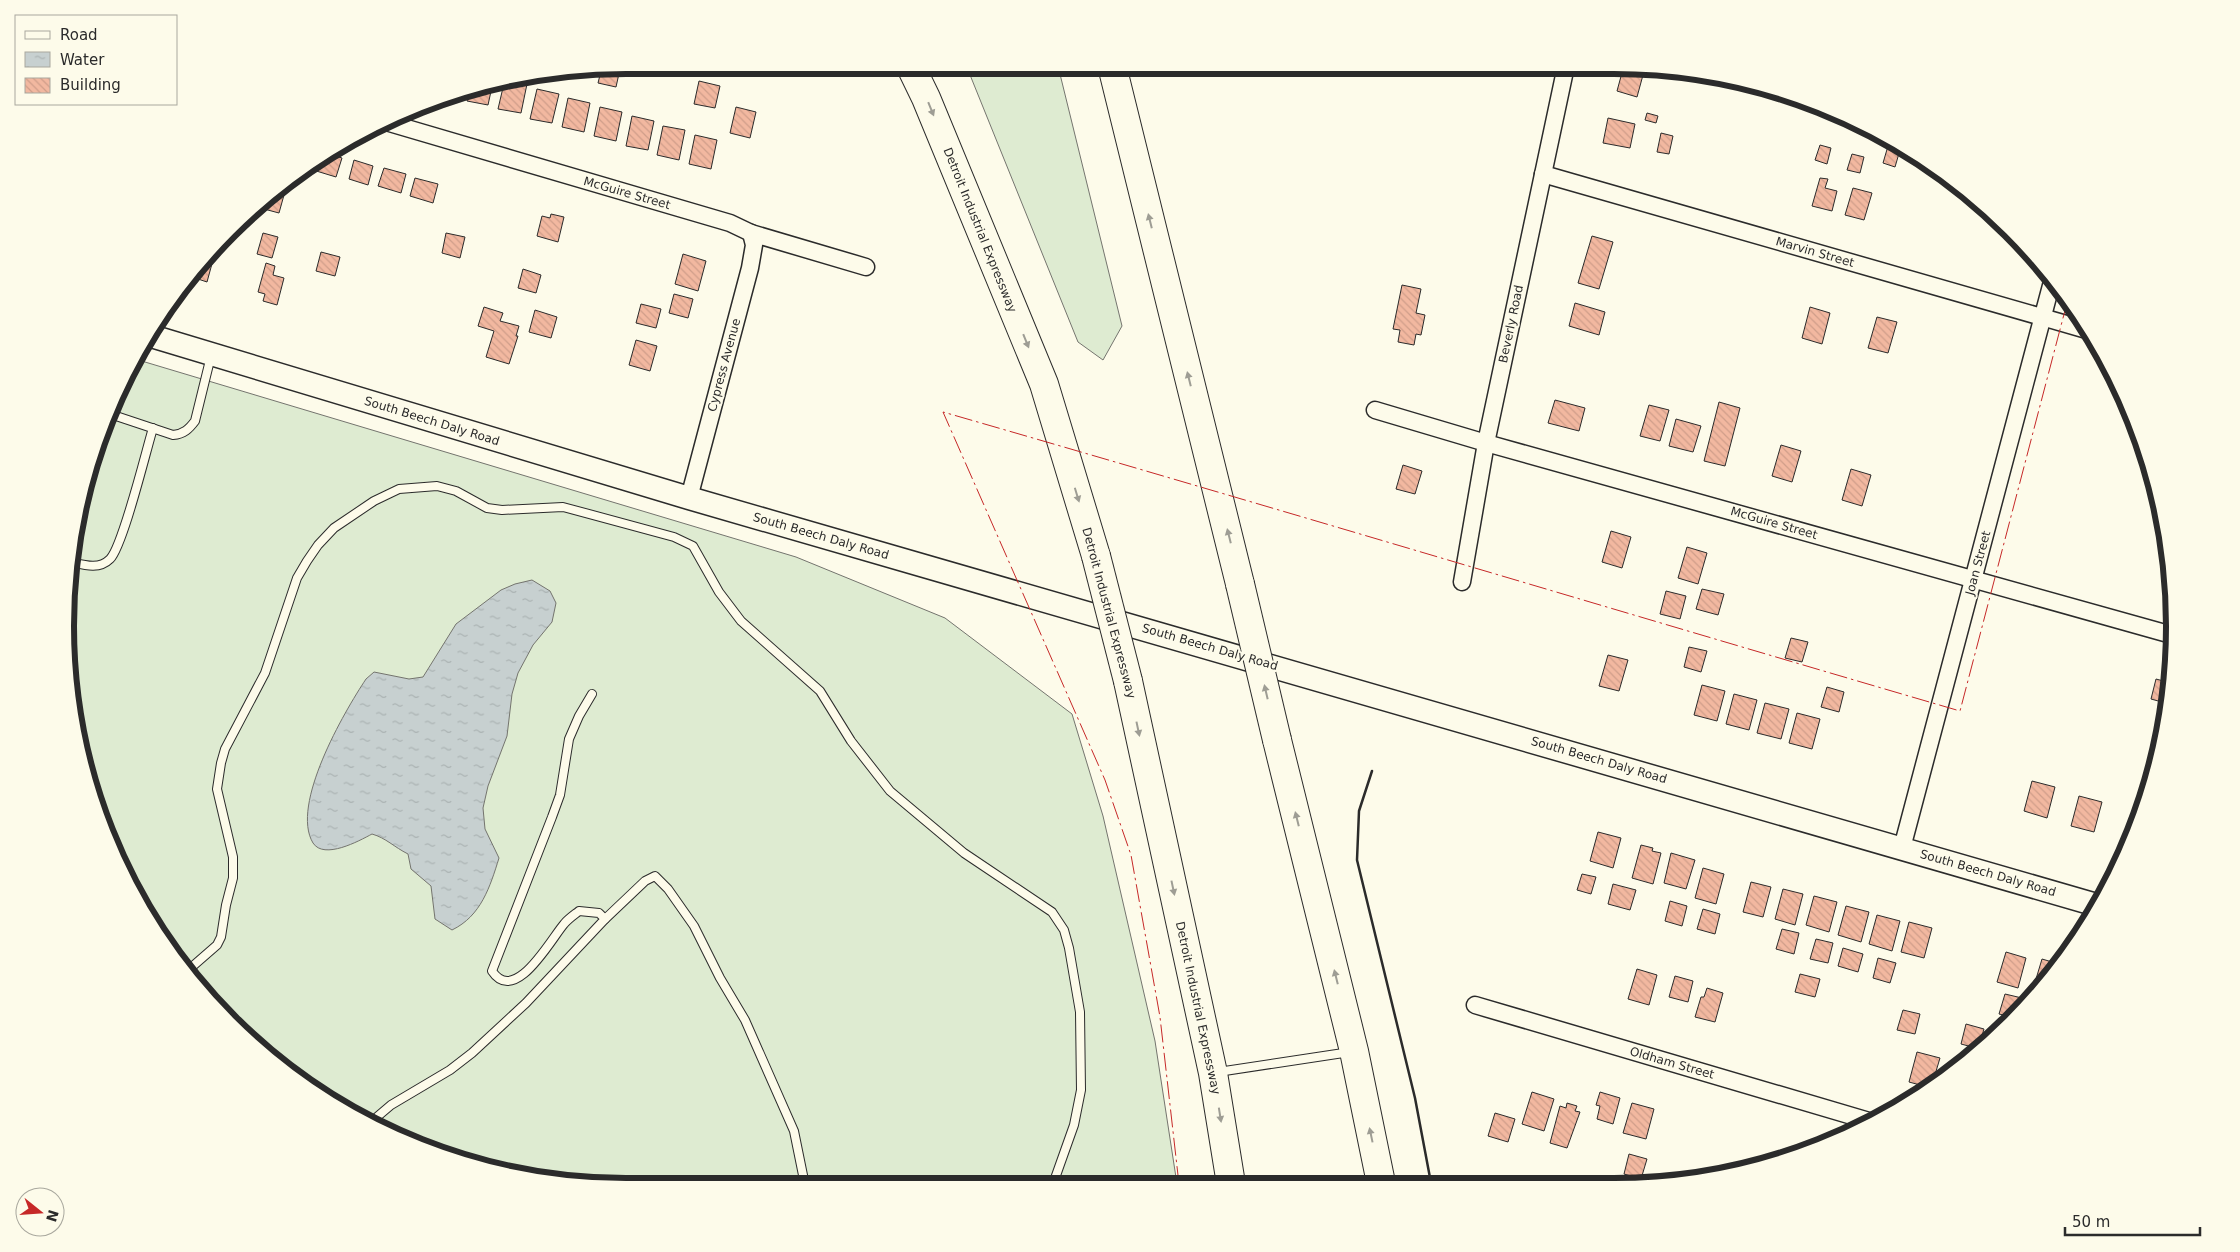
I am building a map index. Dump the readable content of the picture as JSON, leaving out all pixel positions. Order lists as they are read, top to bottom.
{
  "streets": {
    "highway": ["Detroit Industrial Expressway"],
    "street": [
      "McGuire Street",
      "Marvin Street",
      "Beverly Road",
      "Cypress Avenue",
      "South Beech Daly Road",
      "Joan Street",
      "Oldham Street"
    ]
  },
  "crossings": [
    ["McGuire Street", "Beverly Road"],
    ["McGuire Street", "Cypress Avenue"],
    ["McGuire Street", "Joan Street"],
    ["Marvin Street", "Beverly Road"],
    ["Marvin Street", "Joan Street"],
    ["Cypress Avenue", "South Beech Daly Road"],
    ["South Beech Daly Road", "Joan Street"]
  ],
  "legend": ["Road", "Water", "Building"],
  "scale_bar": "50 m",
  "north": "right"
}
